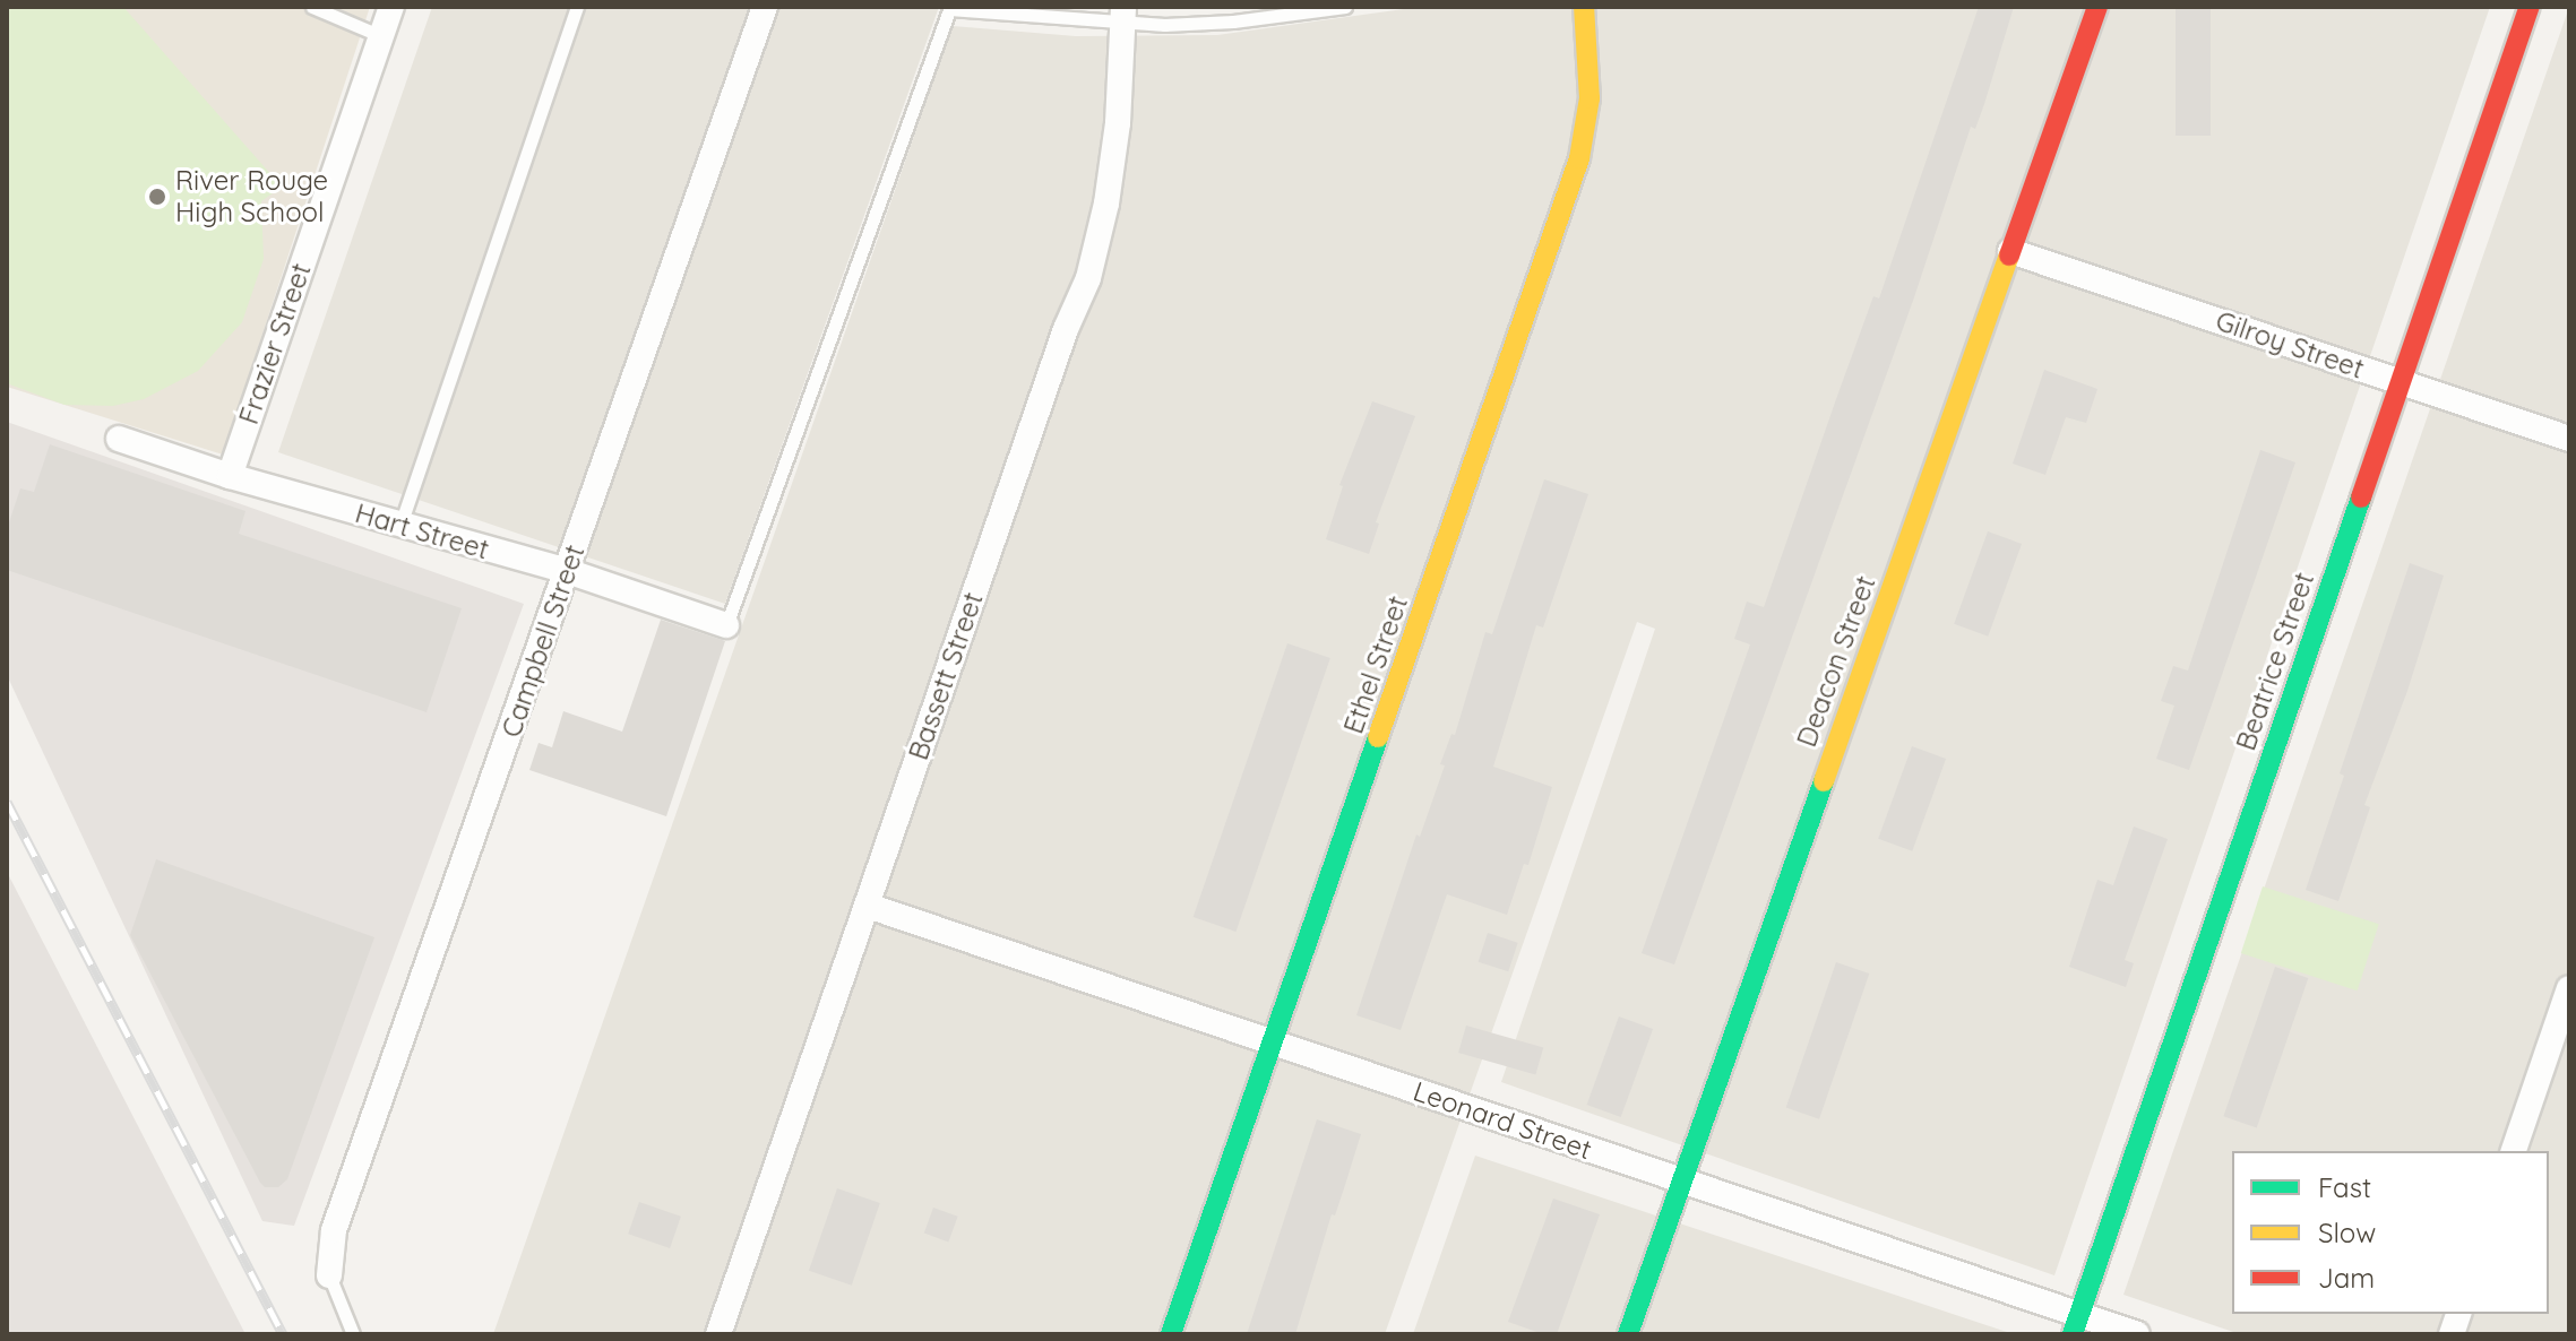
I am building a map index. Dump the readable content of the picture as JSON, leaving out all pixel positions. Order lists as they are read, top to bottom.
{
  "streets": {
    "street": [
      "Frazier Street",
      "Gilroy Street",
      "Hart Street",
      "Campbell Street",
      "Deacon Street",
      "Beatrice Street",
      "Ethel Street",
      "Bassett Street",
      "Leonard Street"
    ]
  },
  "crossings": [
    ["Frazier Street", "Hart Street"],
    ["Gilroy Street", "Deacon Street"],
    ["Gilroy Street", "Beatrice Street"],
    ["Hart Street", "Campbell Street"],
    ["Deacon Street", "Leonard Street"],
    ["Beatrice Street", "Leonard Street"],
    ["Ethel Street", "Leonard Street"],
    ["Bassett Street", "Leonard Street"]
  ],
  "places": ["River Rouge High School"],
  "legend": ["Fast", "Slow", "Jam"]
}
